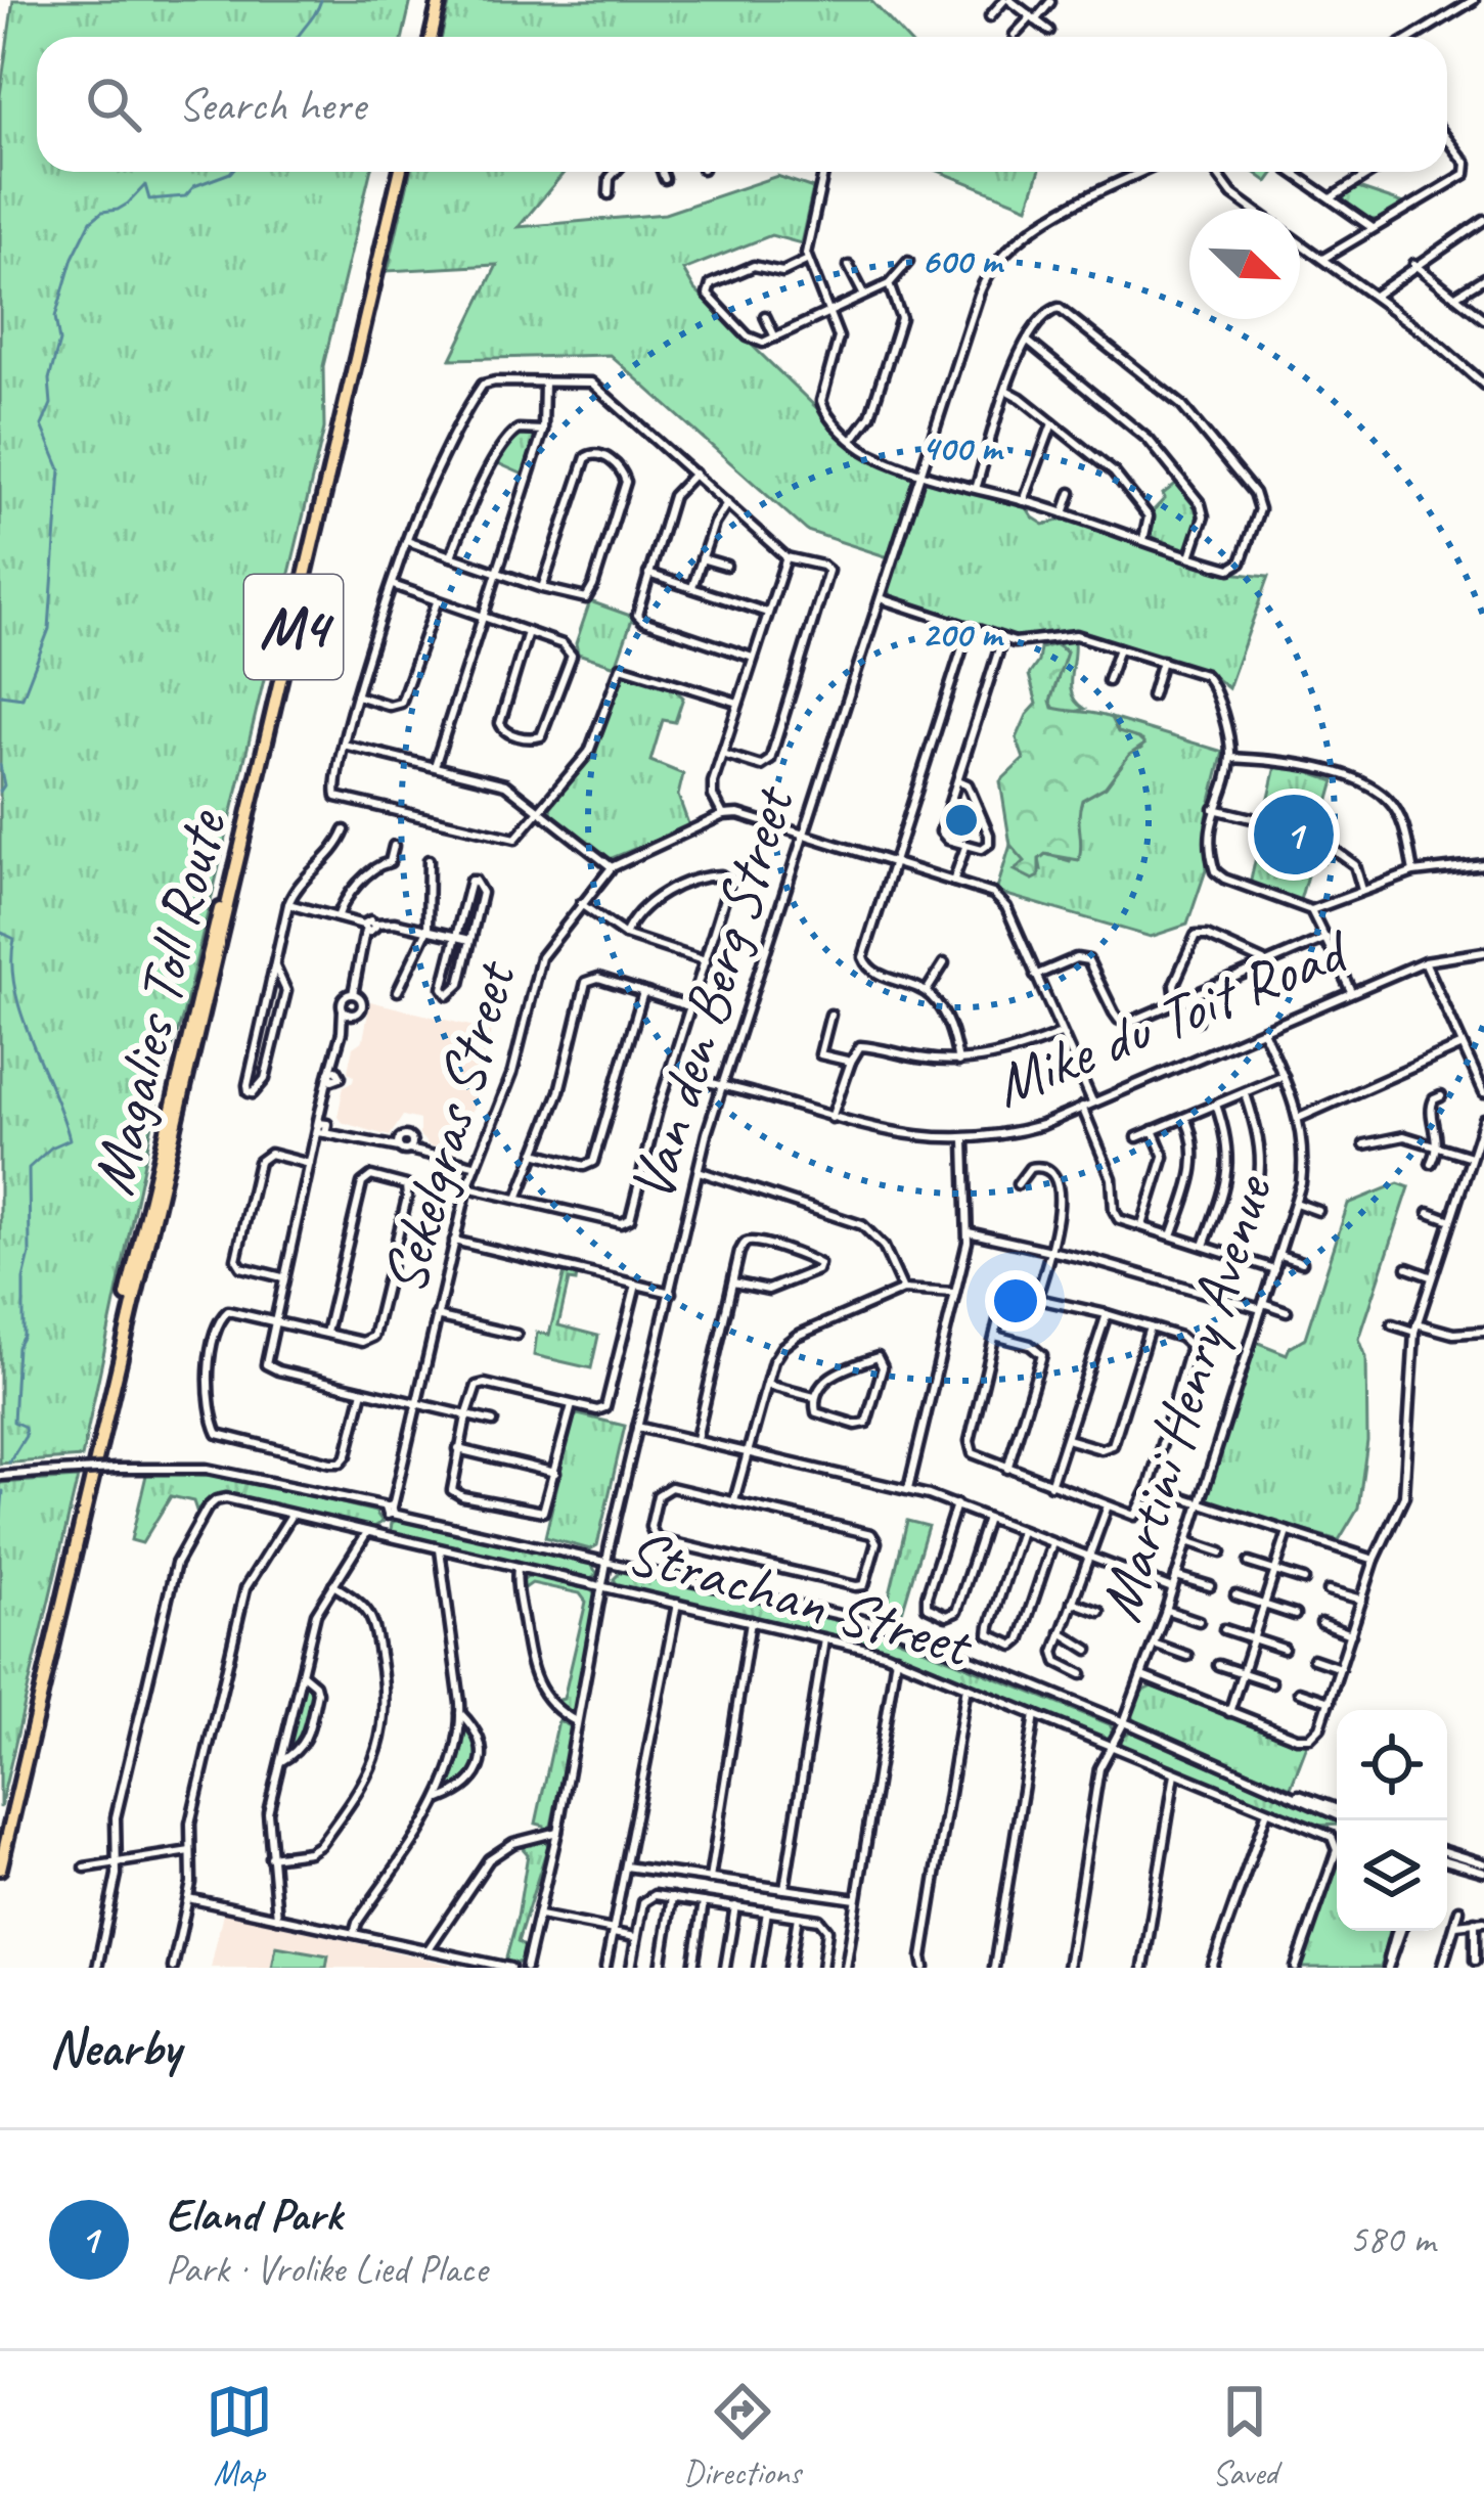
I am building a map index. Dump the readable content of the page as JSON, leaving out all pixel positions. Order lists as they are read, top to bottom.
{
  "streets": {
    "highway": ["M4", "Magalies Toll Route"],
    "street": [
      "Van den Berg Street",
      "Mike du Toit Road",
      "Sekelgras Street",
      "Martini Henry Avenue",
      "Strachan Street"
    ]
  },
  "crossings": [
    ["Van den Berg Street", "Mike du Toit Road"],
    ["Van den Berg Street", "Strachan Street"],
    ["Mike du Toit Road", "Martini Henry Avenue"],
    ["Sekelgras Street", "Strachan Street"],
    ["Martini Henry Avenue", "Strachan Street"]
  ],
  "north": "bottom right",
  "page": {
    "search": "Search here",
    "pins": "1",
    "heading": "Nearby",
    "list": [
      {
        "mark": "1",
        "name": "Eland Park",
        "note": "Park · Vrolike Lied Place",
        "value": "580 m"
      }
    ],
    "nav": ["Map", "Directions", "Saved"]
  },
  "rings": ["600 m", "400 m", "200 m"]
}
